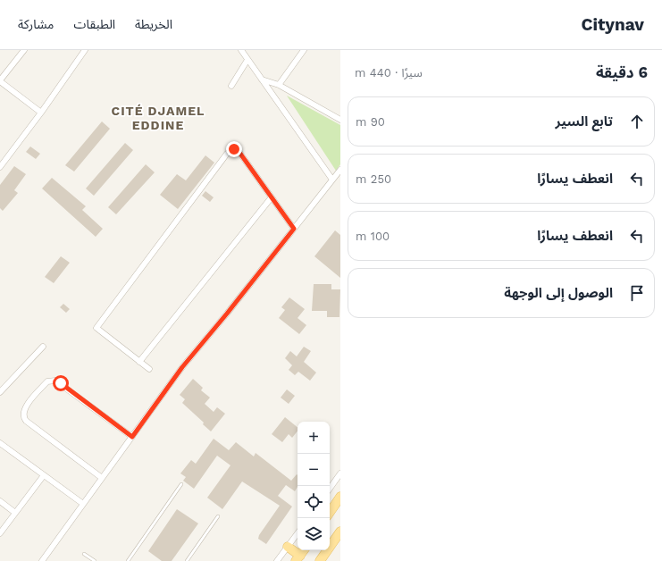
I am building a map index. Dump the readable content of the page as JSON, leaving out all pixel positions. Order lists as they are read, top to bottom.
{
  "districts": ["CITÉ DJAMEL EDDINE"],
  "page": {
    "header": "Citynav",
    "nav": ["الخريطة", "الطبقات", "مشاركة"],
    "heading": ["6 دقيقة", "سيرًا · 440 m"],
    "list": [
      ["تابع السير", "90 m"],
      ["انعطف يسارًا", "250 m"],
      ["انعطف يسارًا", "100 m"],
      "الوصول إلى الوجهة"
    ],
    "map_buttons": ["+", "−"]
  }
}
